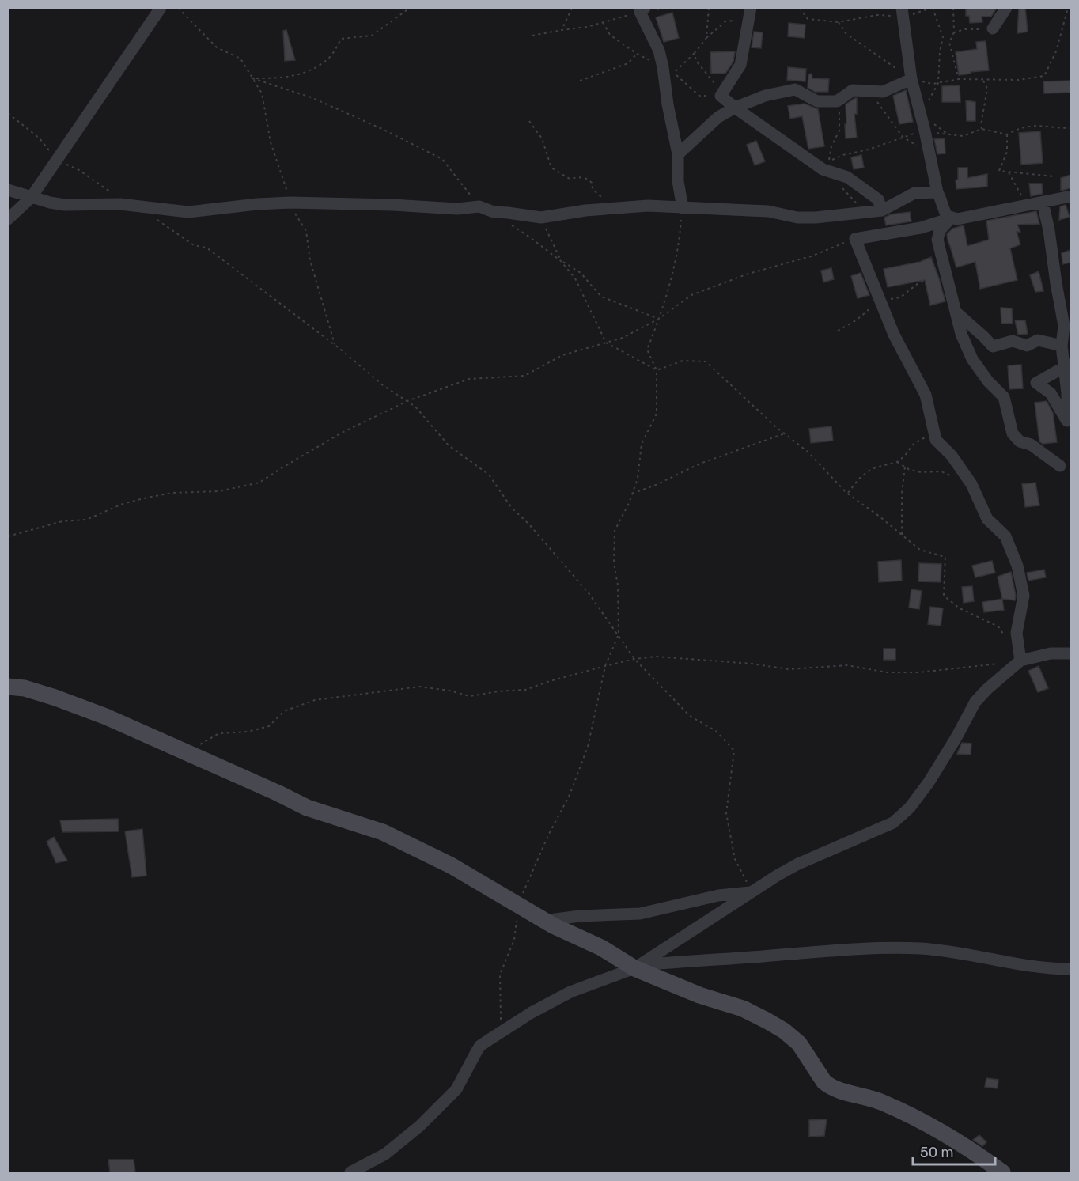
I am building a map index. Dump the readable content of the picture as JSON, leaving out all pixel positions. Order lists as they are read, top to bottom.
{
  "scale_bar": "50 m"
}
